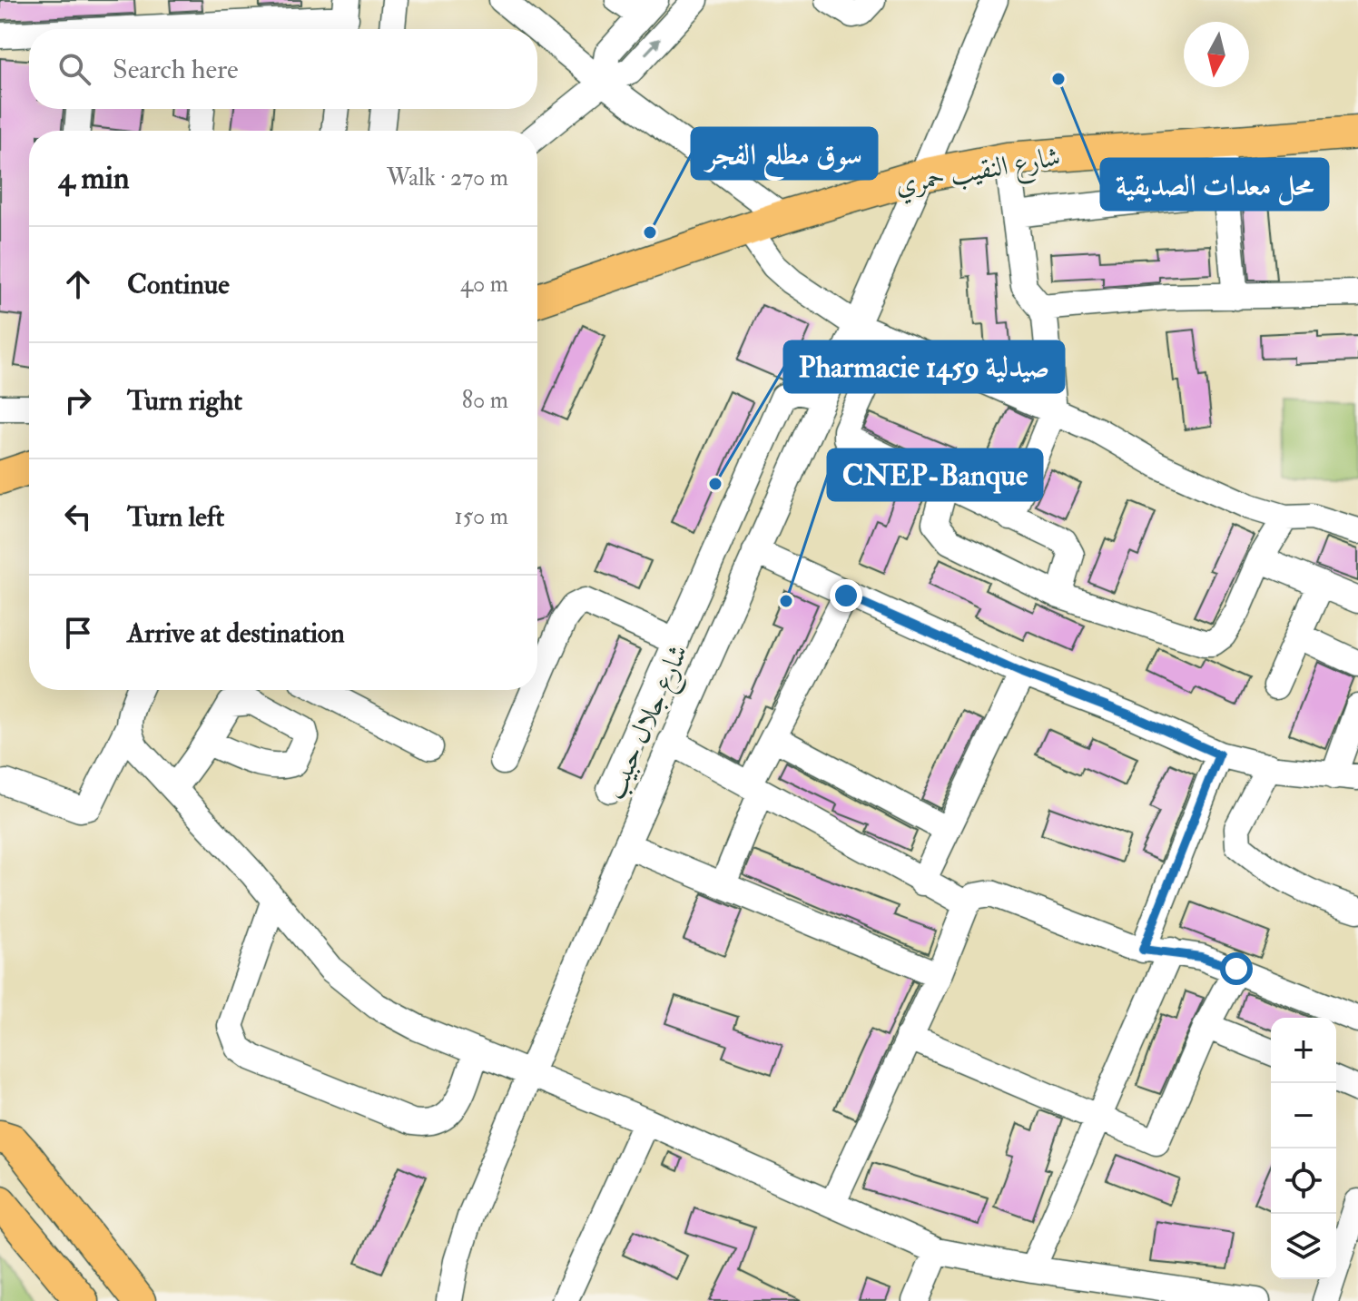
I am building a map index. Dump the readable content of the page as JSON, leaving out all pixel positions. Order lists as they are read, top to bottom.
{
  "streets": {
    "main road": ["شارع النقيب حمري"],
    "street": ["شارع جلال حبيب"]
  },
  "crossings": [
    ["شارع النقيب حمري", "شارع جلال حبيب"]
  ],
  "places": [
    "محل معدات الصديقية",
    "سوق مطلع الفجر",
    "Pharmacie 1459 صيدلية",
    "CNEP-Banque"
  ],
  "north": "bottom",
  "page": {
    "search": "Search here",
    "heading": ["4 min", "Walk · 270 m"],
    "list": [
      ["Continue", "40 m"],
      ["Turn right", "80 m"],
      ["Turn left", "150 m"],
      "Arrive at destination"
    ],
    "map_buttons": ["+", "−"]
  }
}
